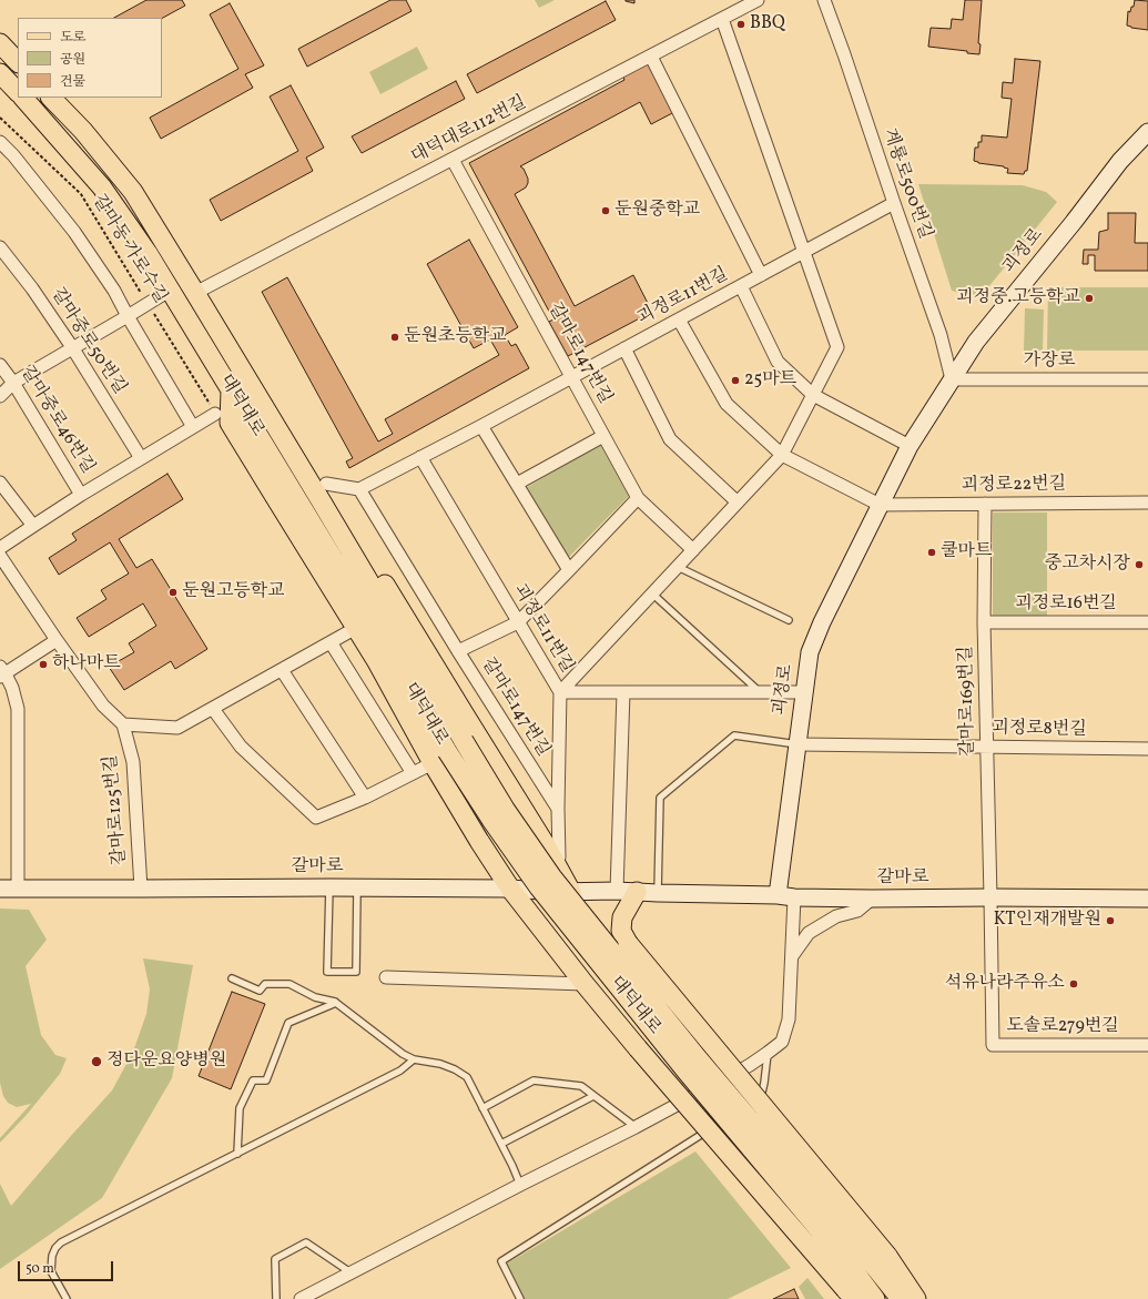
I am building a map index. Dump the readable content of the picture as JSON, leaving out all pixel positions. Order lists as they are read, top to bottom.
{
  "streets": {
    "main road": ["괴정로", "대덕대로", "갈마로"],
    "street": [
      "대덕대로112번길",
      "계룡로500번길",
      "괴정로11번길",
      "갈마중로50번길",
      "갈마로147번길",
      "가장로",
      "갈마중로46번길",
      "괴정로22번길",
      "괴정로16번길",
      "갈마로169번길",
      "괴정로8번길",
      "갈마로125번길",
      "도솔로279번길"
    ],
    "path": ["갈마동 가로수길"]
  },
  "crossings": [
    ["대덕대로112번길", "갈마로147번길"],
    ["대덕대로112번길", "대덕대로"],
    ["계룡로500번길", "괴정로"],
    ["계룡로500번길", "괴정로11번길"],
    ["계룡로500번길", "가장로"],
    ["갈마동 가로수길", "대덕대로"],
    ["괴정로", "괴정로11번길"],
    ["괴정로", "가장로"],
    ["괴정로", "괴정로22번길"],
    ["괴정로", "괴정로8번길"],
    ["괴정로", "갈마로"],
    ["괴정로11번길", "갈마로147번길"],
    ["갈마중로50번길", "대덕대로"],
    ["대덕대로", "갈마중로46번길"],
    ["괴정로22번길", "갈마로169번길"],
    ["괴정로16번길", "갈마로169번길"],
    ["갈마로169번길", "괴정로8번길"],
    ["갈마로169번길", "갈마로"],
    ["갈마로169번길", "도솔로279번길"],
    ["갈마로125번길", "갈마로"],
    ["갈마로", "도솔로279번길"]
  ],
  "places": [
    "BBQ",
    "둔원중학교",
    "괴정중.고등학교",
    "둔원초등학교",
    "25마트",
    "쿨마트",
    "중고차시장",
    "둔원고등학교",
    "하나마트",
    "KT인재개발원",
    "석유나라주유소",
    "정다운요양병원"
  ],
  "legend": ["도로", "공원", "건물"],
  "scale_bar": "50 m"
}
